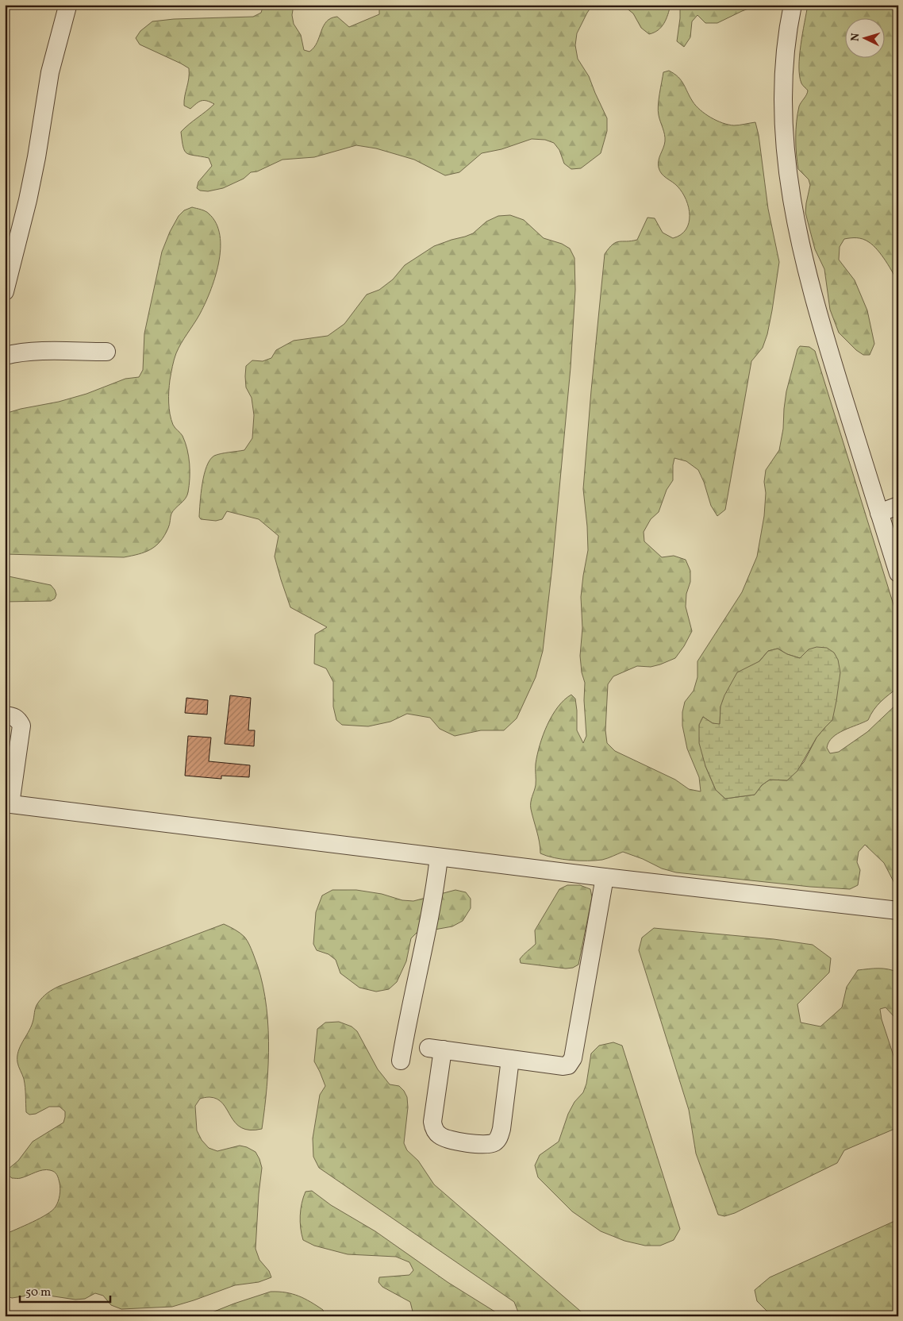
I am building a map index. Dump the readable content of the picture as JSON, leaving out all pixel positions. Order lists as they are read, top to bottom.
{
  "scale_bar": "50 m",
  "north": "left"
}
